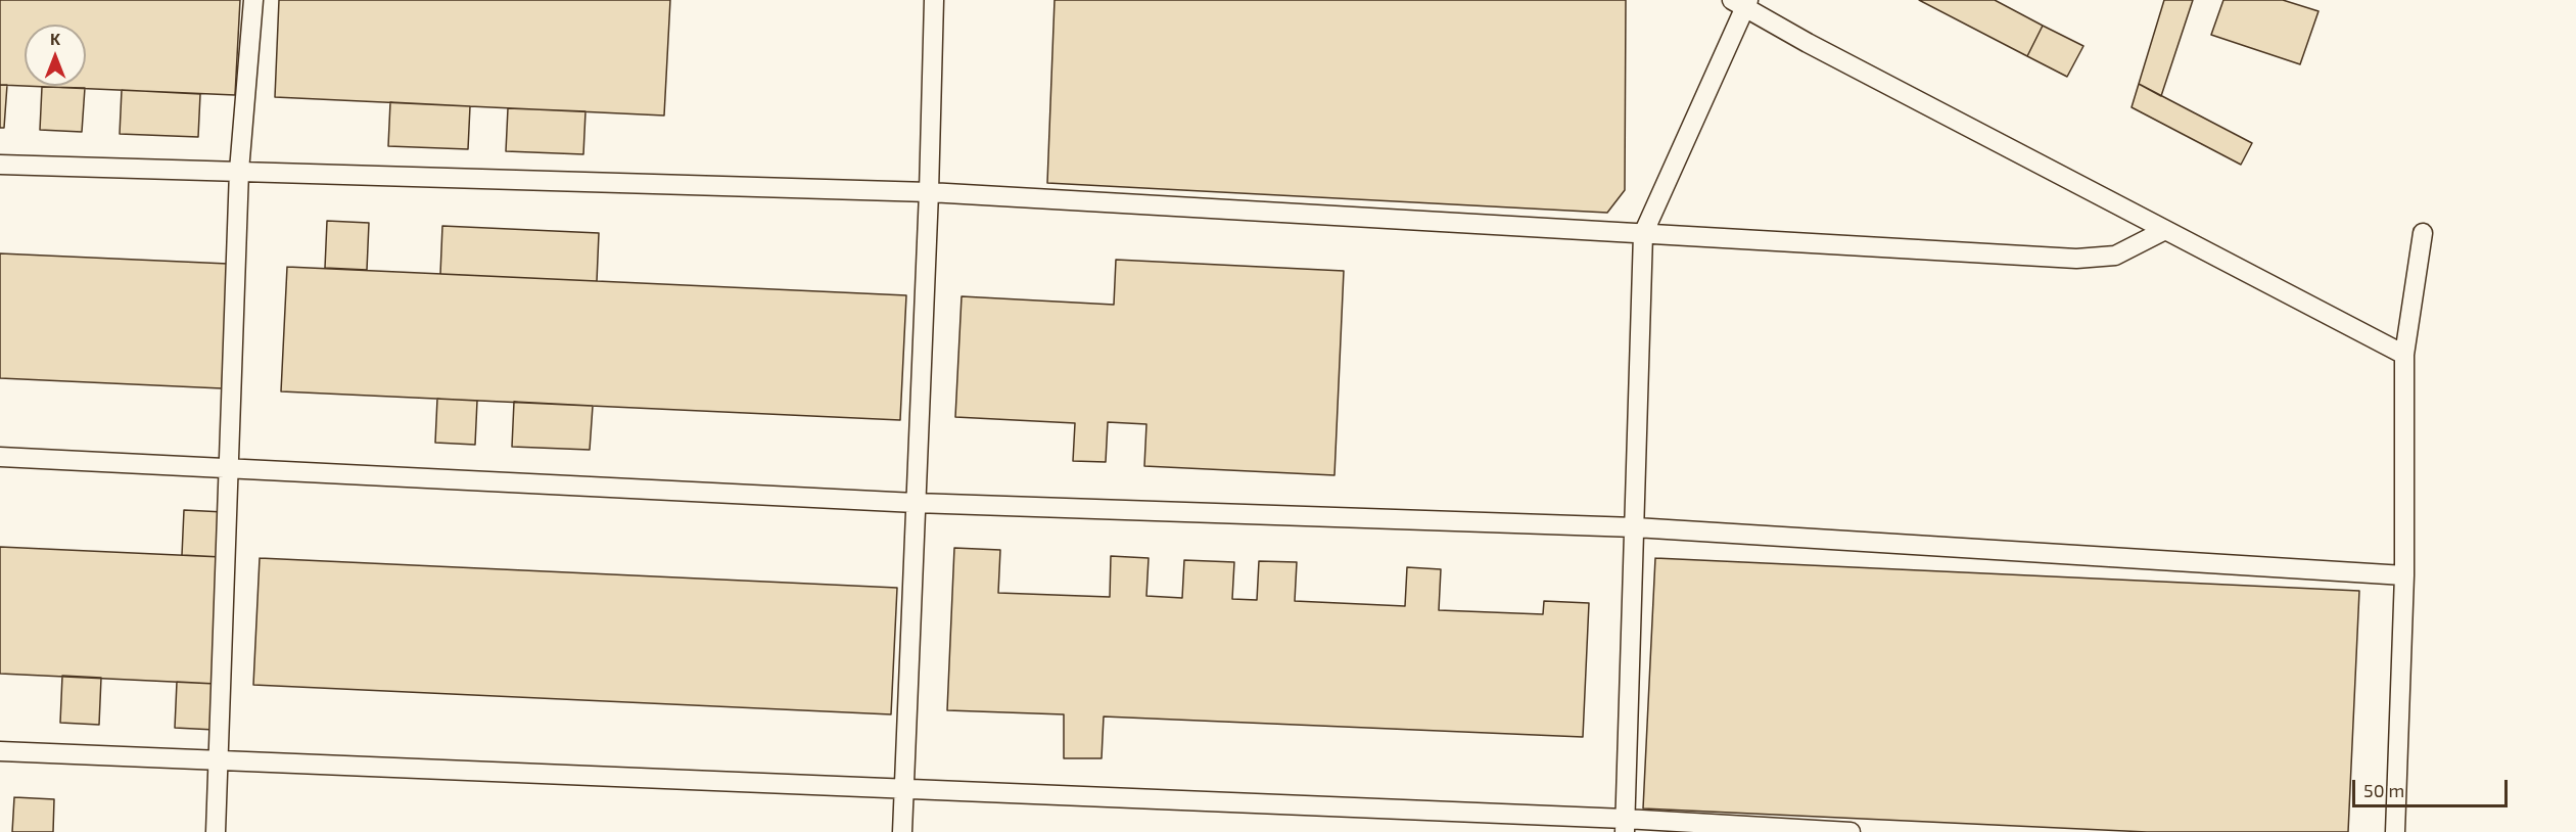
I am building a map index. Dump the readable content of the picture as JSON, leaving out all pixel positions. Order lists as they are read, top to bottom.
{
  "scale_bar": "50 m",
  "north": "top"
}
